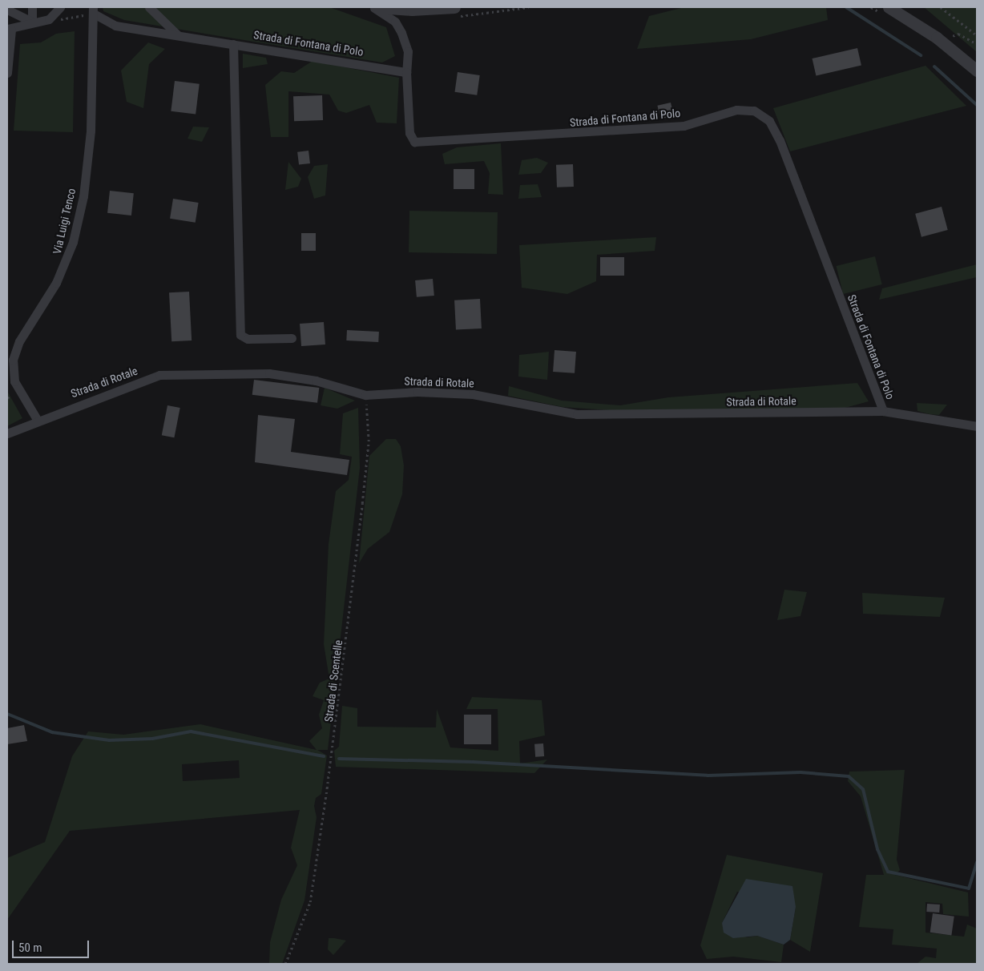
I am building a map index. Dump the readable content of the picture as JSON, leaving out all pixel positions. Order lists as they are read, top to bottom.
{
  "streets": {
    "street": ["Strada di Fontana di Polo", "Via Luigi Tenco", "Strada di Rotale"],
    "path": ["Strada di Scentelle"]
  },
  "crossings": [
    ["Strada di Fontana di Polo", "Via Luigi Tenco"],
    ["Strada di Fontana di Polo", "Strada di Rotale"],
    ["Via Luigi Tenco", "Strada di Rotale"],
    ["Strada di Rotale", "Strada di Scentelle"]
  ],
  "scale_bar": "50 m"
}
